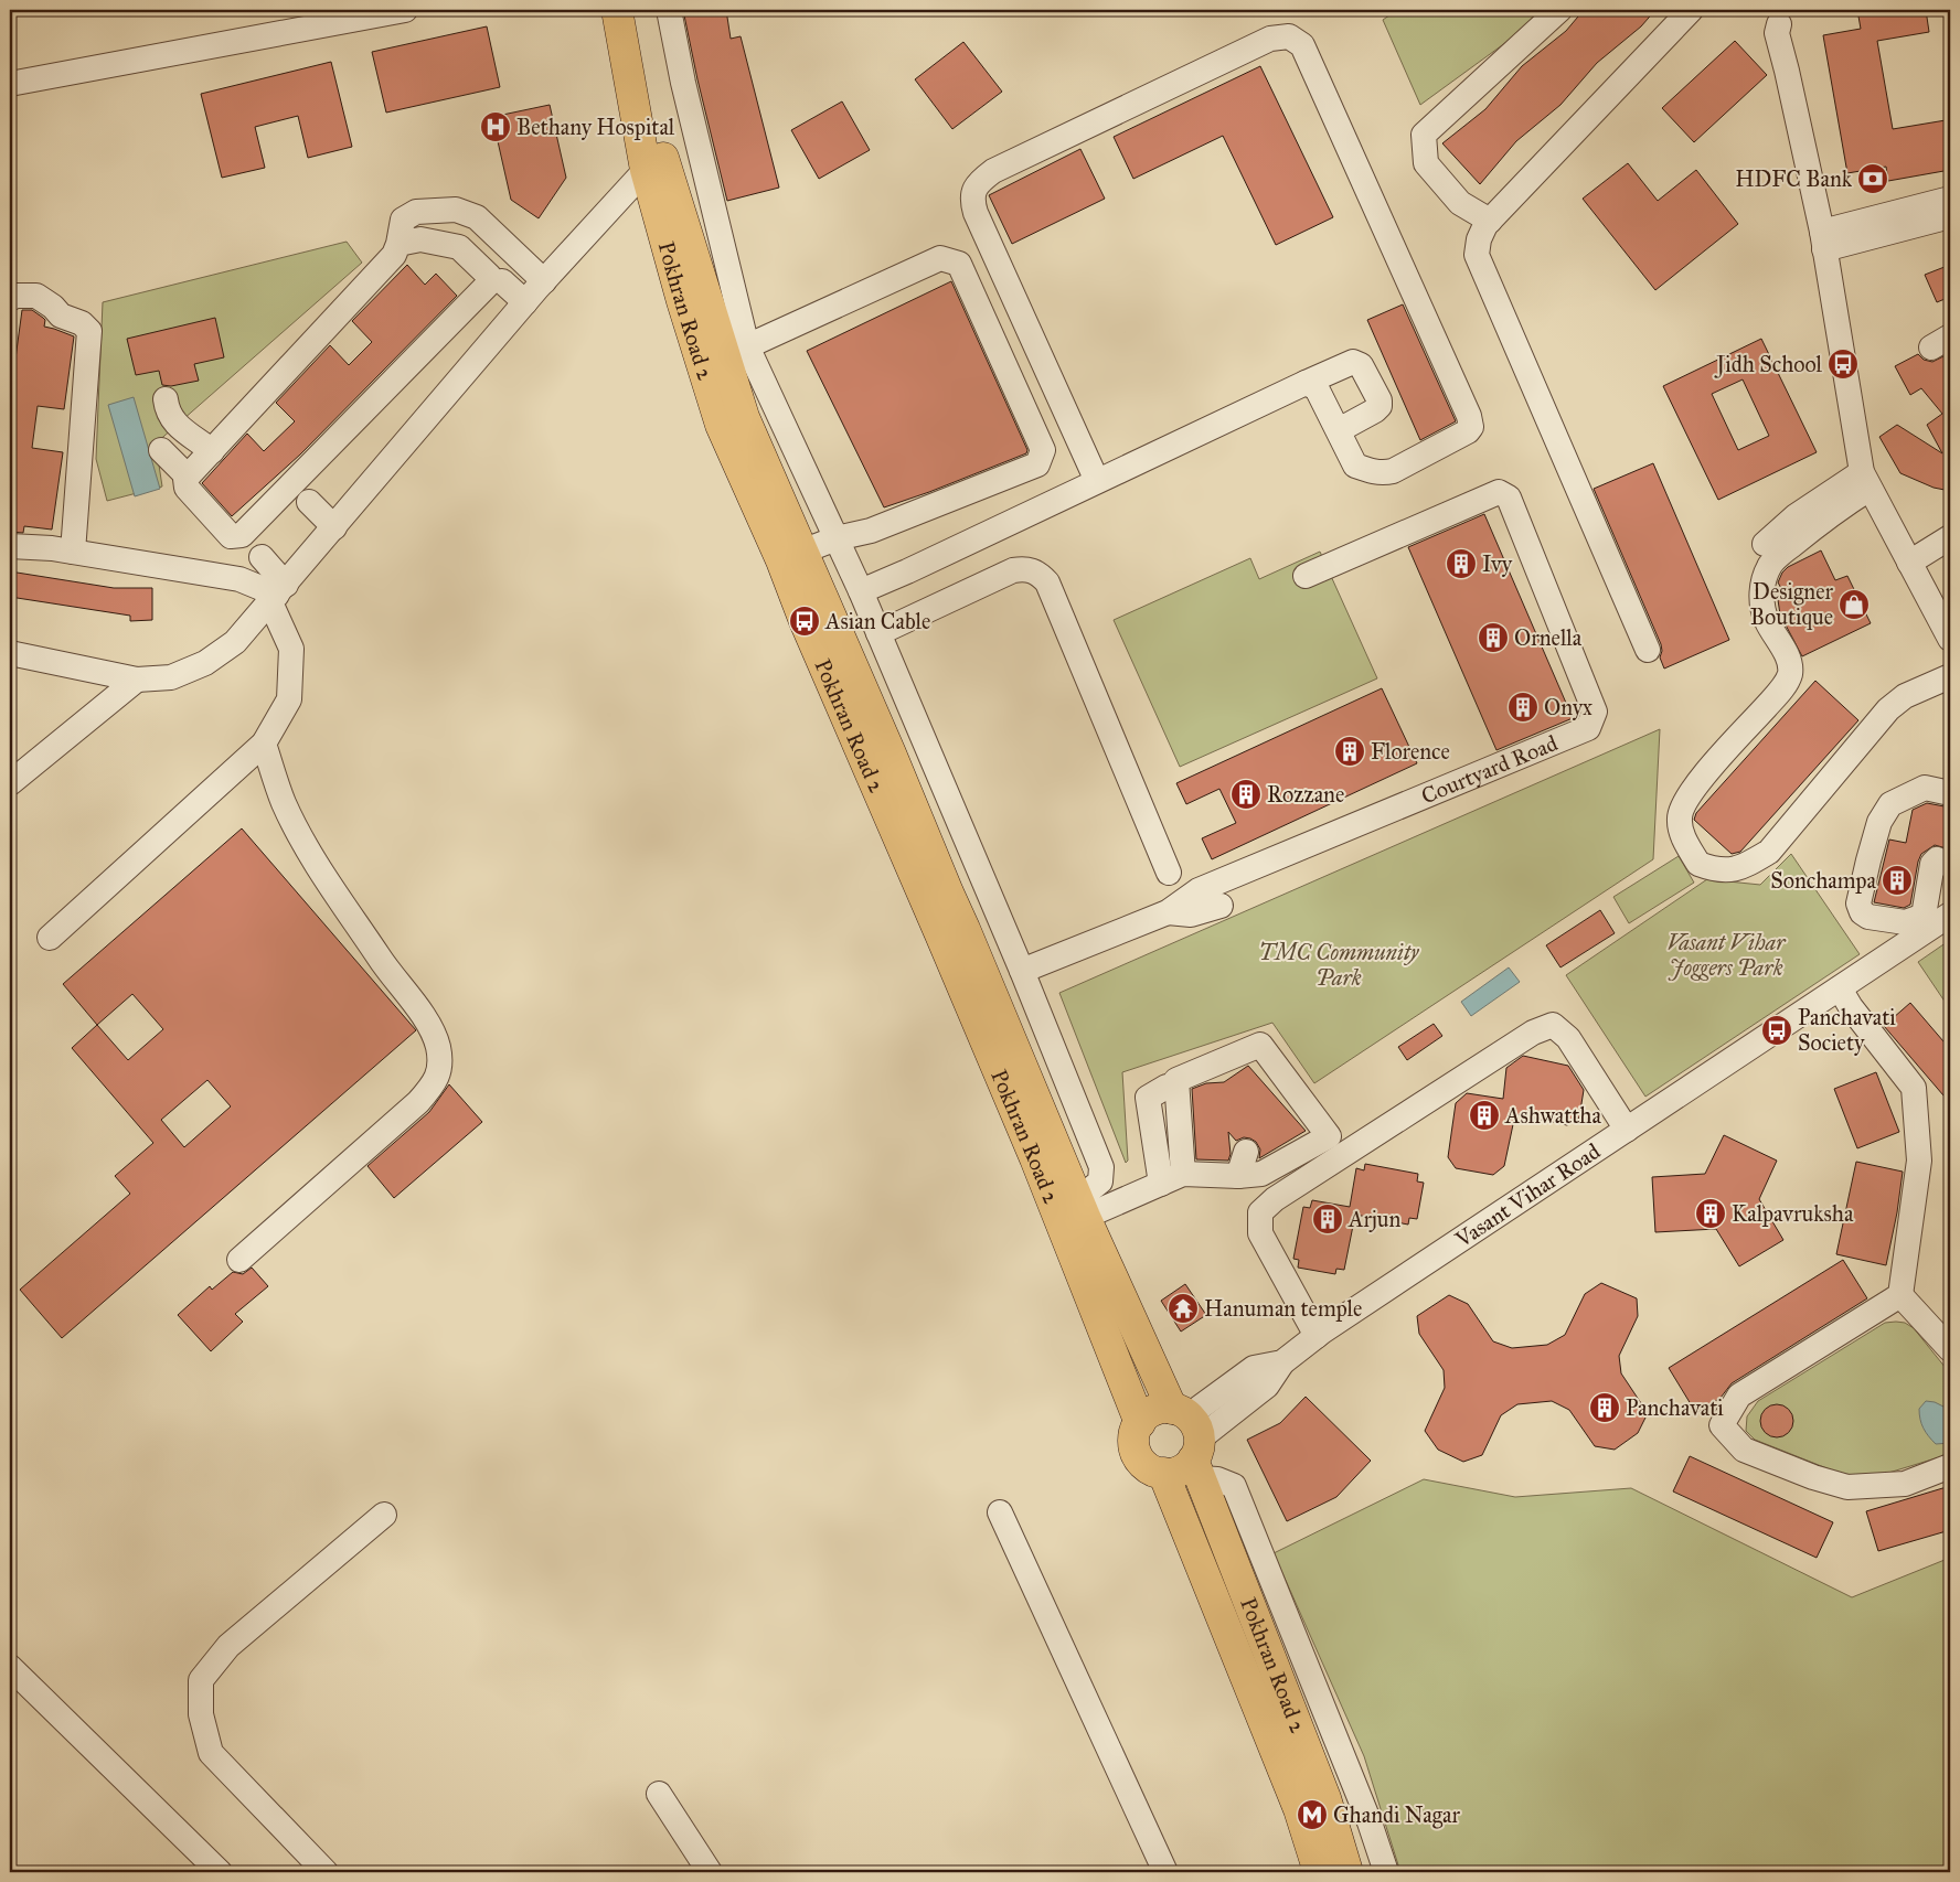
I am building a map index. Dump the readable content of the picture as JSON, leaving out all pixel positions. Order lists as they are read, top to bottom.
{
  "streets": {
    "main road": ["Pokhran Road 2"],
    "street": ["Courtyard Road", "Vasant Vihar Road"]
  },
  "crossings": [
    ["Pokhran Road 2", "Vasant Vihar Road"]
  ],
  "parks": ["Vasant Vihar Joggers Park", "TMC Community Park"],
  "places": {
    "hospital": ["Bethany Hospital"],
    "bank": ["HDFC Bank"],
    "bus stop": ["Jidh School", "Asian Cable", "Panchavati Society"],
    "building": [
      "Ivy",
      "Ornella",
      "Onyx",
      "Florence",
      "Rozzane",
      "Sonchampa",
      "Ashwattha",
      "Kalpavruksha",
      "Arjun",
      "Panchavati"
    ],
    "shop": ["Designer Boutique"],
    "temple": ["Hanuman temple"],
    "metro station": ["Ghandi Nagar"]
  }
}
